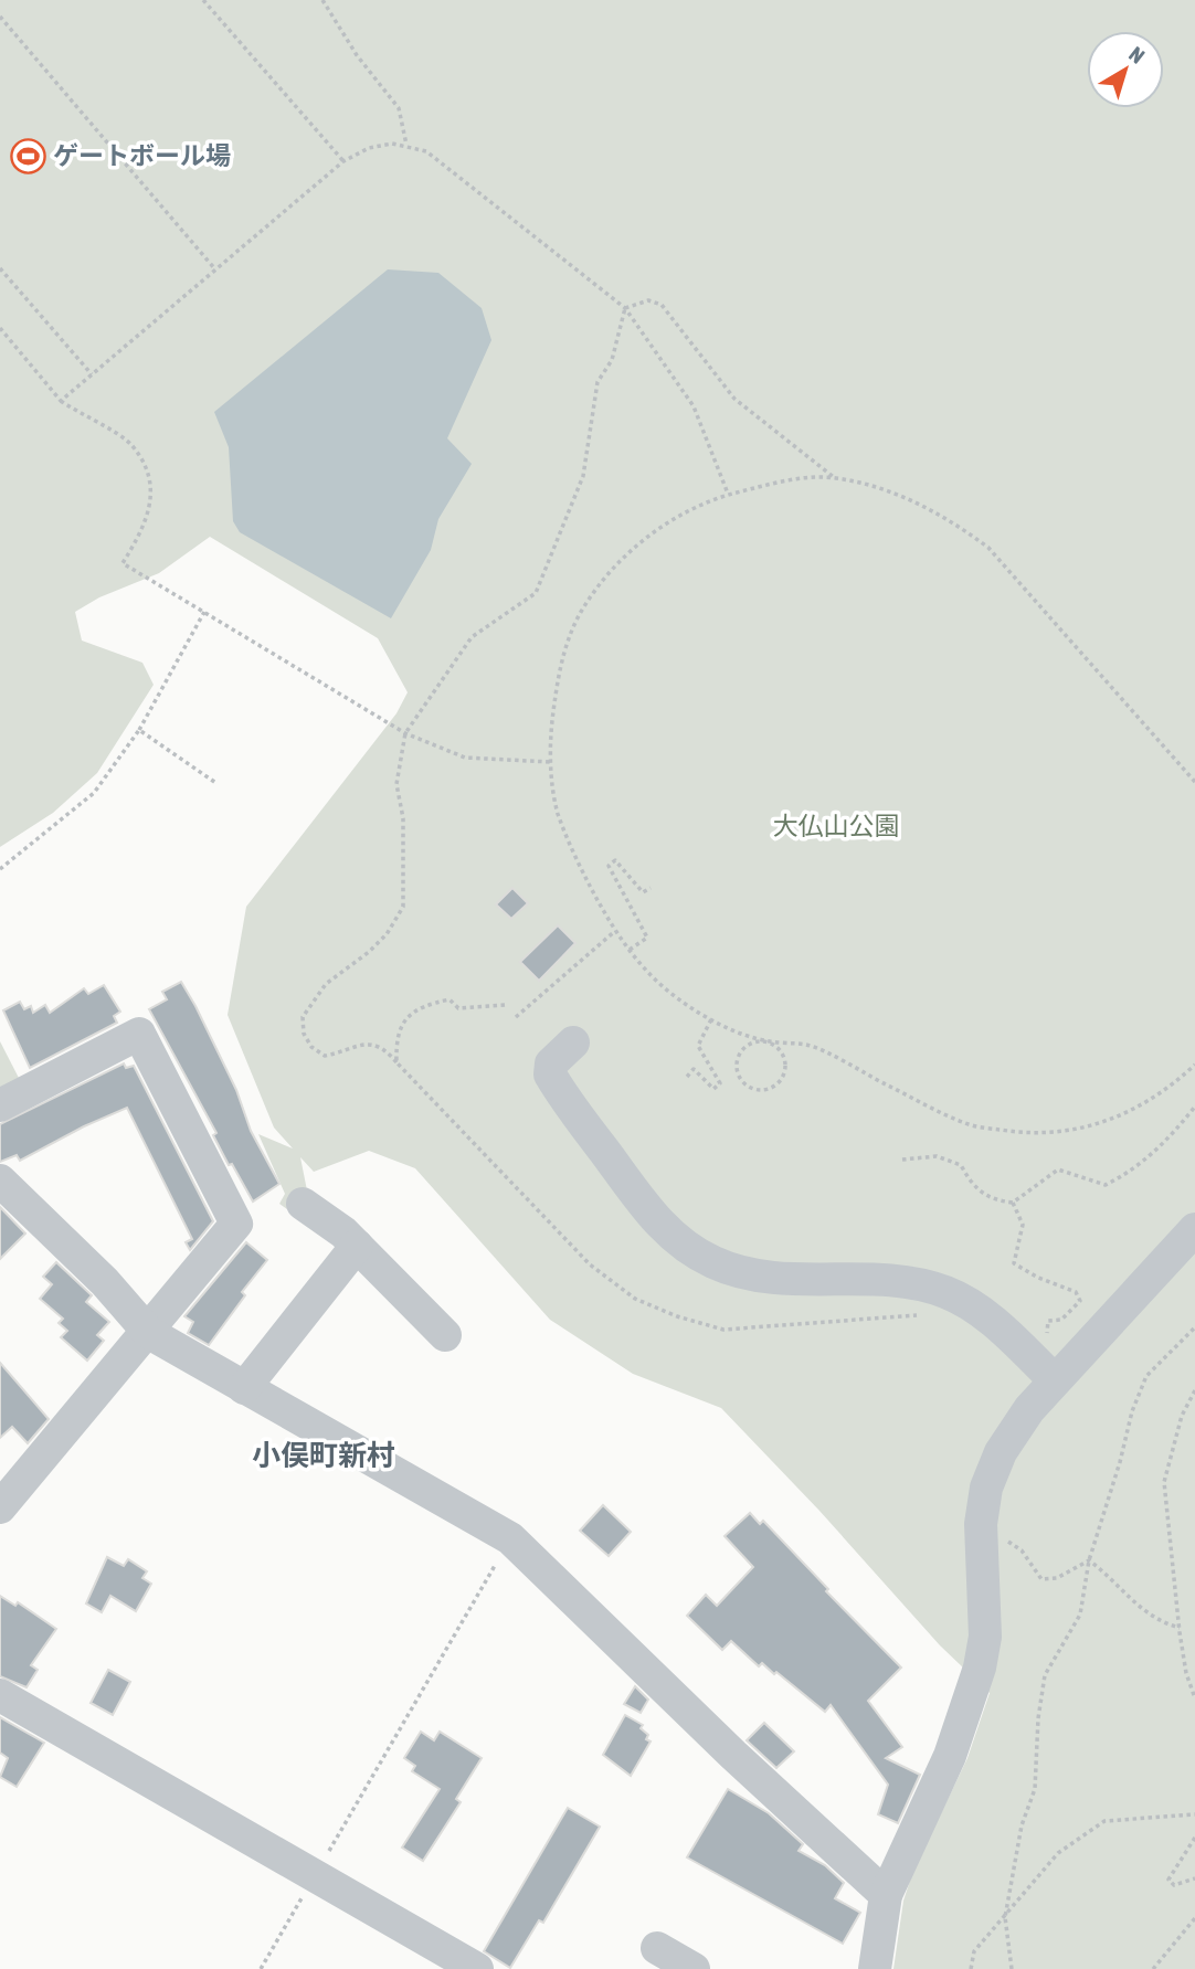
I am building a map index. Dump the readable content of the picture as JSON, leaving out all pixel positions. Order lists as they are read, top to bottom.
{
  "districts": ["小俣町新村"],
  "parks": ["大仏山公園"],
  "places": {
    "sports": ["ゲートボール場"]
  },
  "north": "top right"
}
